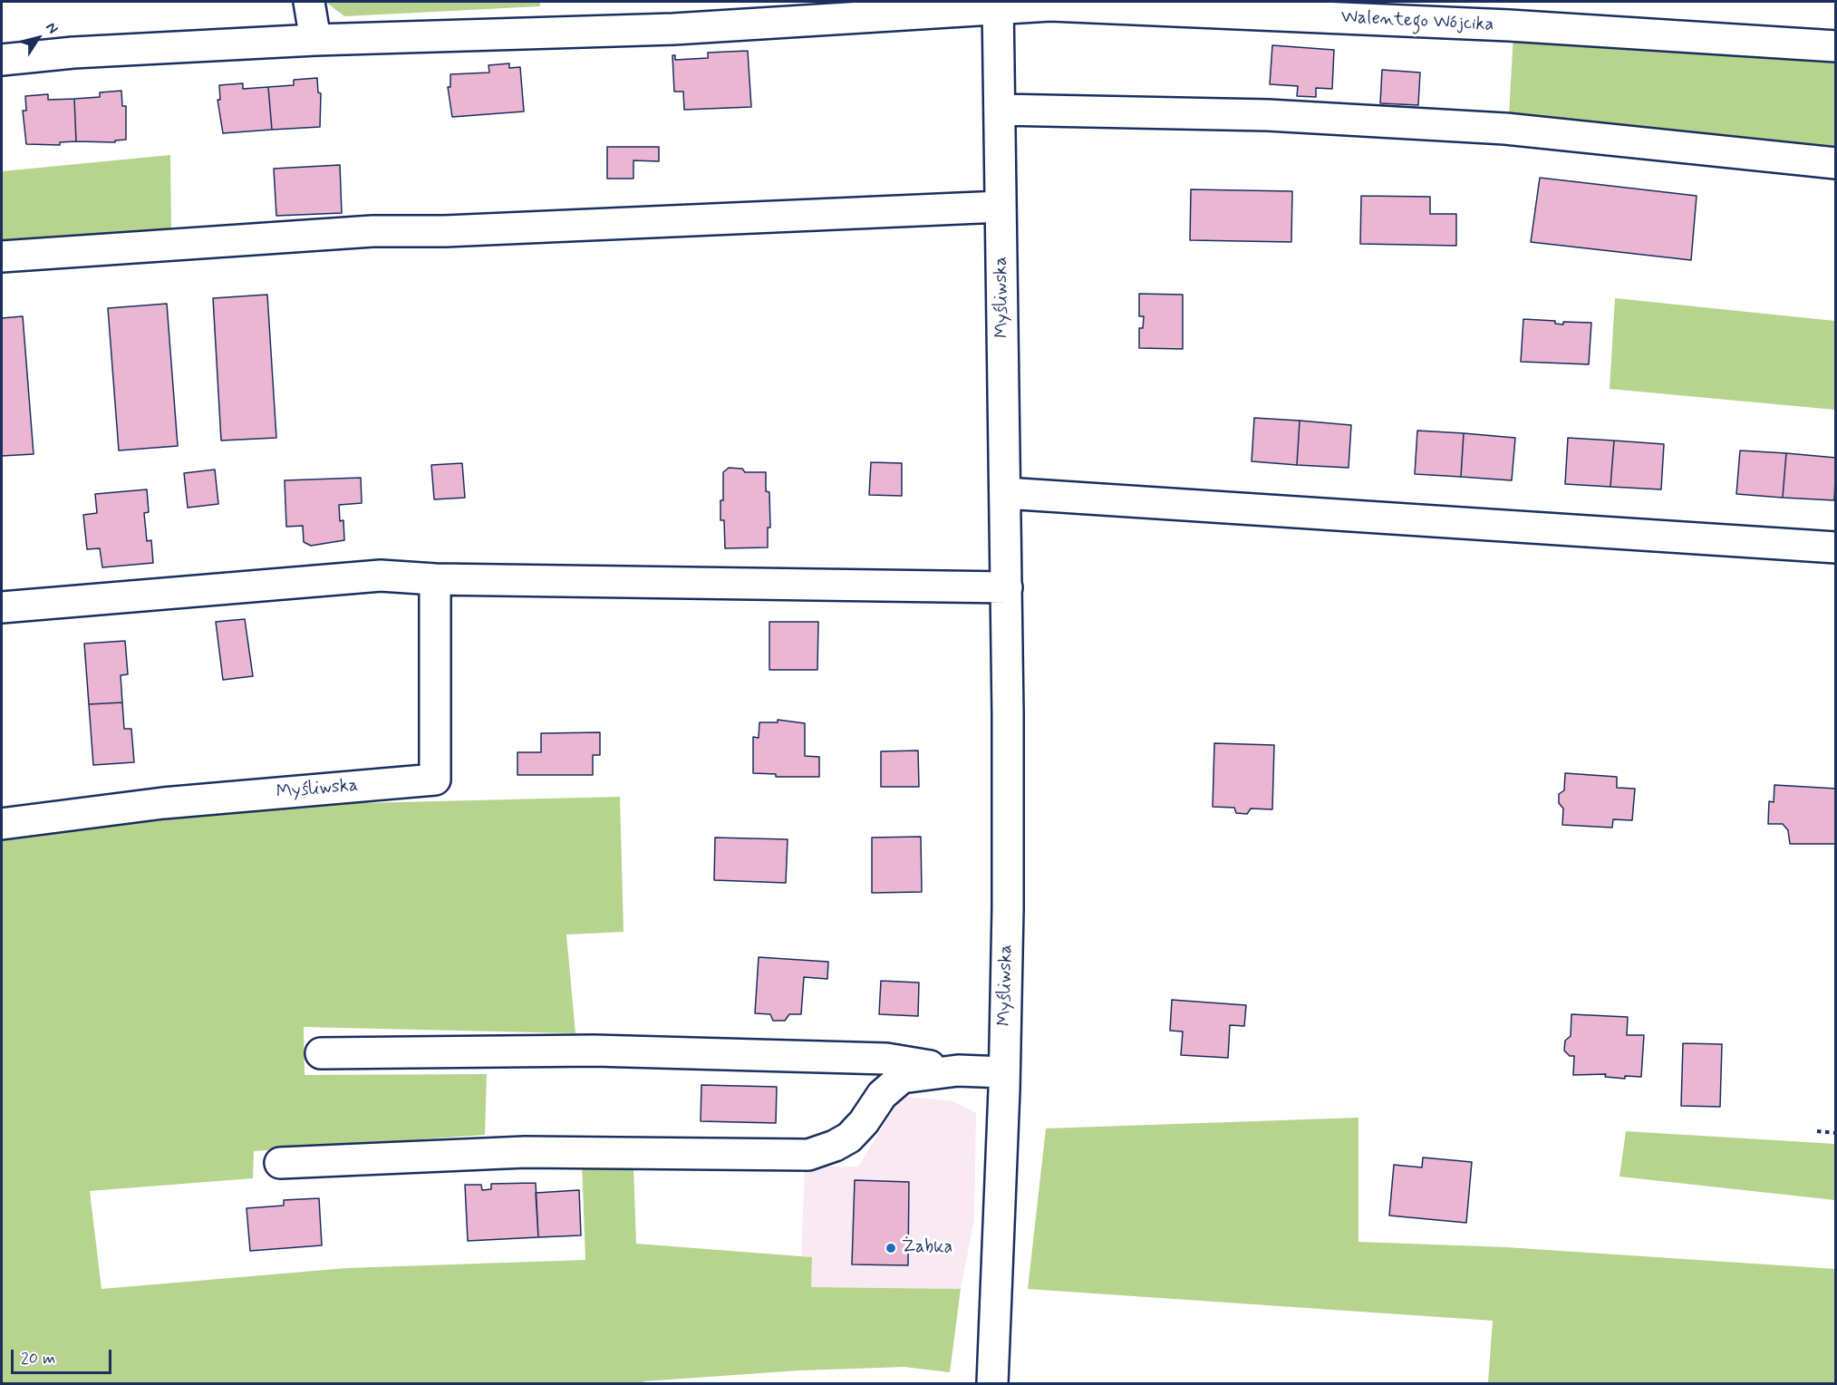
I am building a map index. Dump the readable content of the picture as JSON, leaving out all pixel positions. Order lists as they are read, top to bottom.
{
  "streets": {
    "street": ["Walentego Wójcika", "Myśliwska"]
  },
  "crossings": [
    ["Walentego Wójcika", "Myśliwska"]
  ],
  "places": ["Żabka"],
  "scale_bar": "20 m",
  "north": "top right"
}
